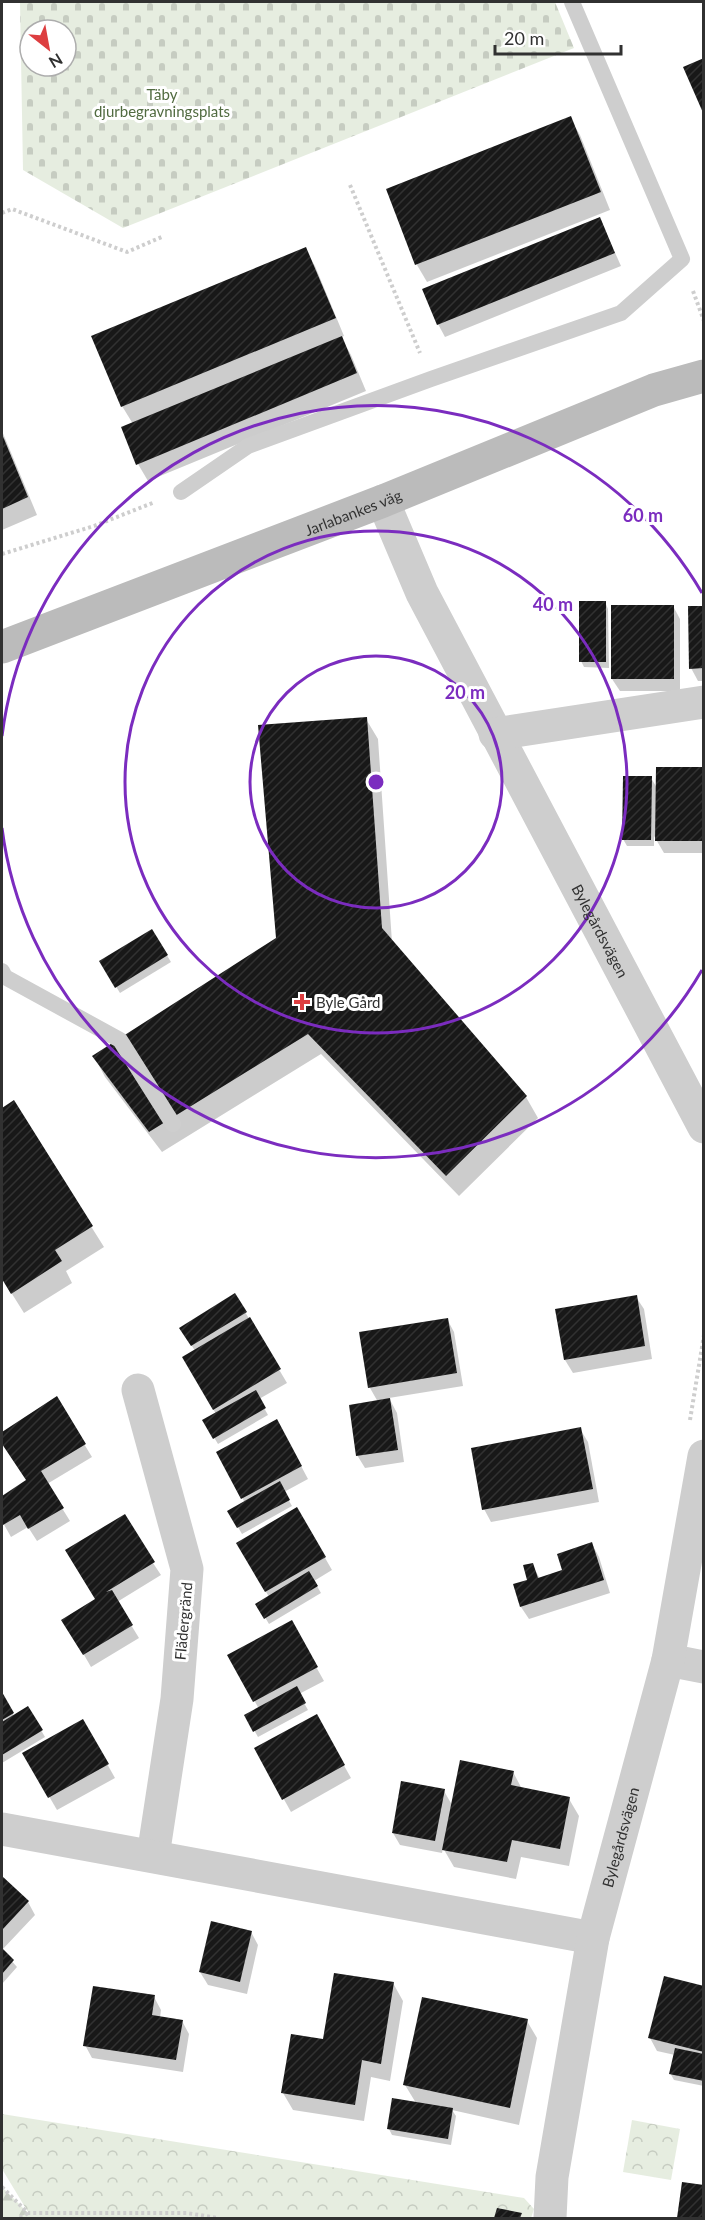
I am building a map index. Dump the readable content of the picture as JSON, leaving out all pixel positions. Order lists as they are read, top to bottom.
{
  "streets": {
    "main road": ["Jarlabankes väg"],
    "street": ["Bylegårdsvägen", "Flädergränd"]
  },
  "crossings": [
    ["Jarlabankes väg", "Bylegårdsvägen"]
  ],
  "parks": ["Täby djurbegravningsplats"],
  "places": {
    "health": ["Byle Gård"]
  },
  "scale_bar": "20 m",
  "north": "bottom right",
  "rings": ["60 m", "40 m", "20 m"]
}
